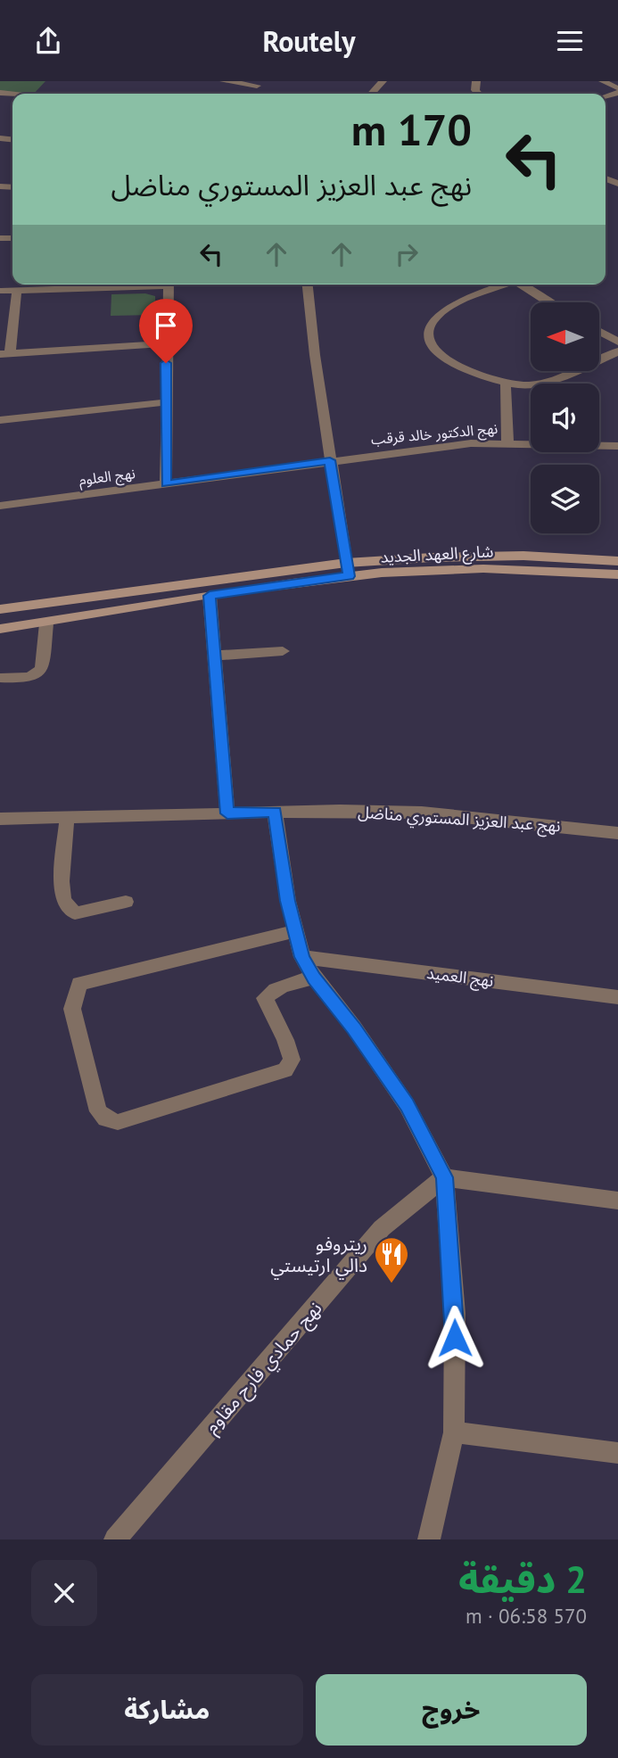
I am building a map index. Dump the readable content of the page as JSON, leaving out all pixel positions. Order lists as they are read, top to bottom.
{
  "streets": {
    "main road": ["شارع العهد الجديد"],
    "street": [
      "نهج الدكتور خالد قرقب",
      "نهج العلوم",
      "نهج عبد العزيز المستوري مناضل",
      "نهج العميد",
      "نهج حمادي فارح مقاوم"
    ]
  },
  "crossings": [
    ["نهج الدكتور خالد قرقب", "نهج العلوم"]
  ],
  "places": {
    "restaurant": ["ريتروفو دالي ارتيستي"]
  },
  "north": "left",
  "page": {
    "header": "Routely",
    "turn": ["170 m", "نهج عبد العزيز المستوري مناضل"],
    "heading": ["2 دقيقة", "570 m · 06:58"],
    "buttons": ["خروج", "مشاركة"]
  }
}
